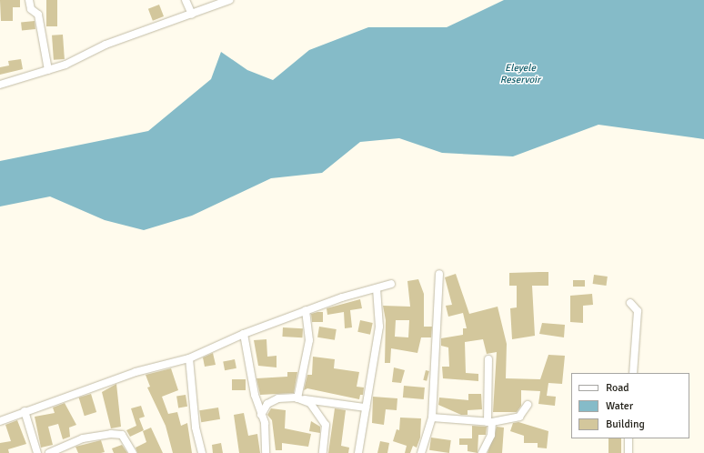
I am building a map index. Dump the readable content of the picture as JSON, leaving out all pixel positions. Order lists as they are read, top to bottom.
{
  "water": ["Eleyele Reservoir"],
  "legend": ["Road", "Water", "Building"]
}
